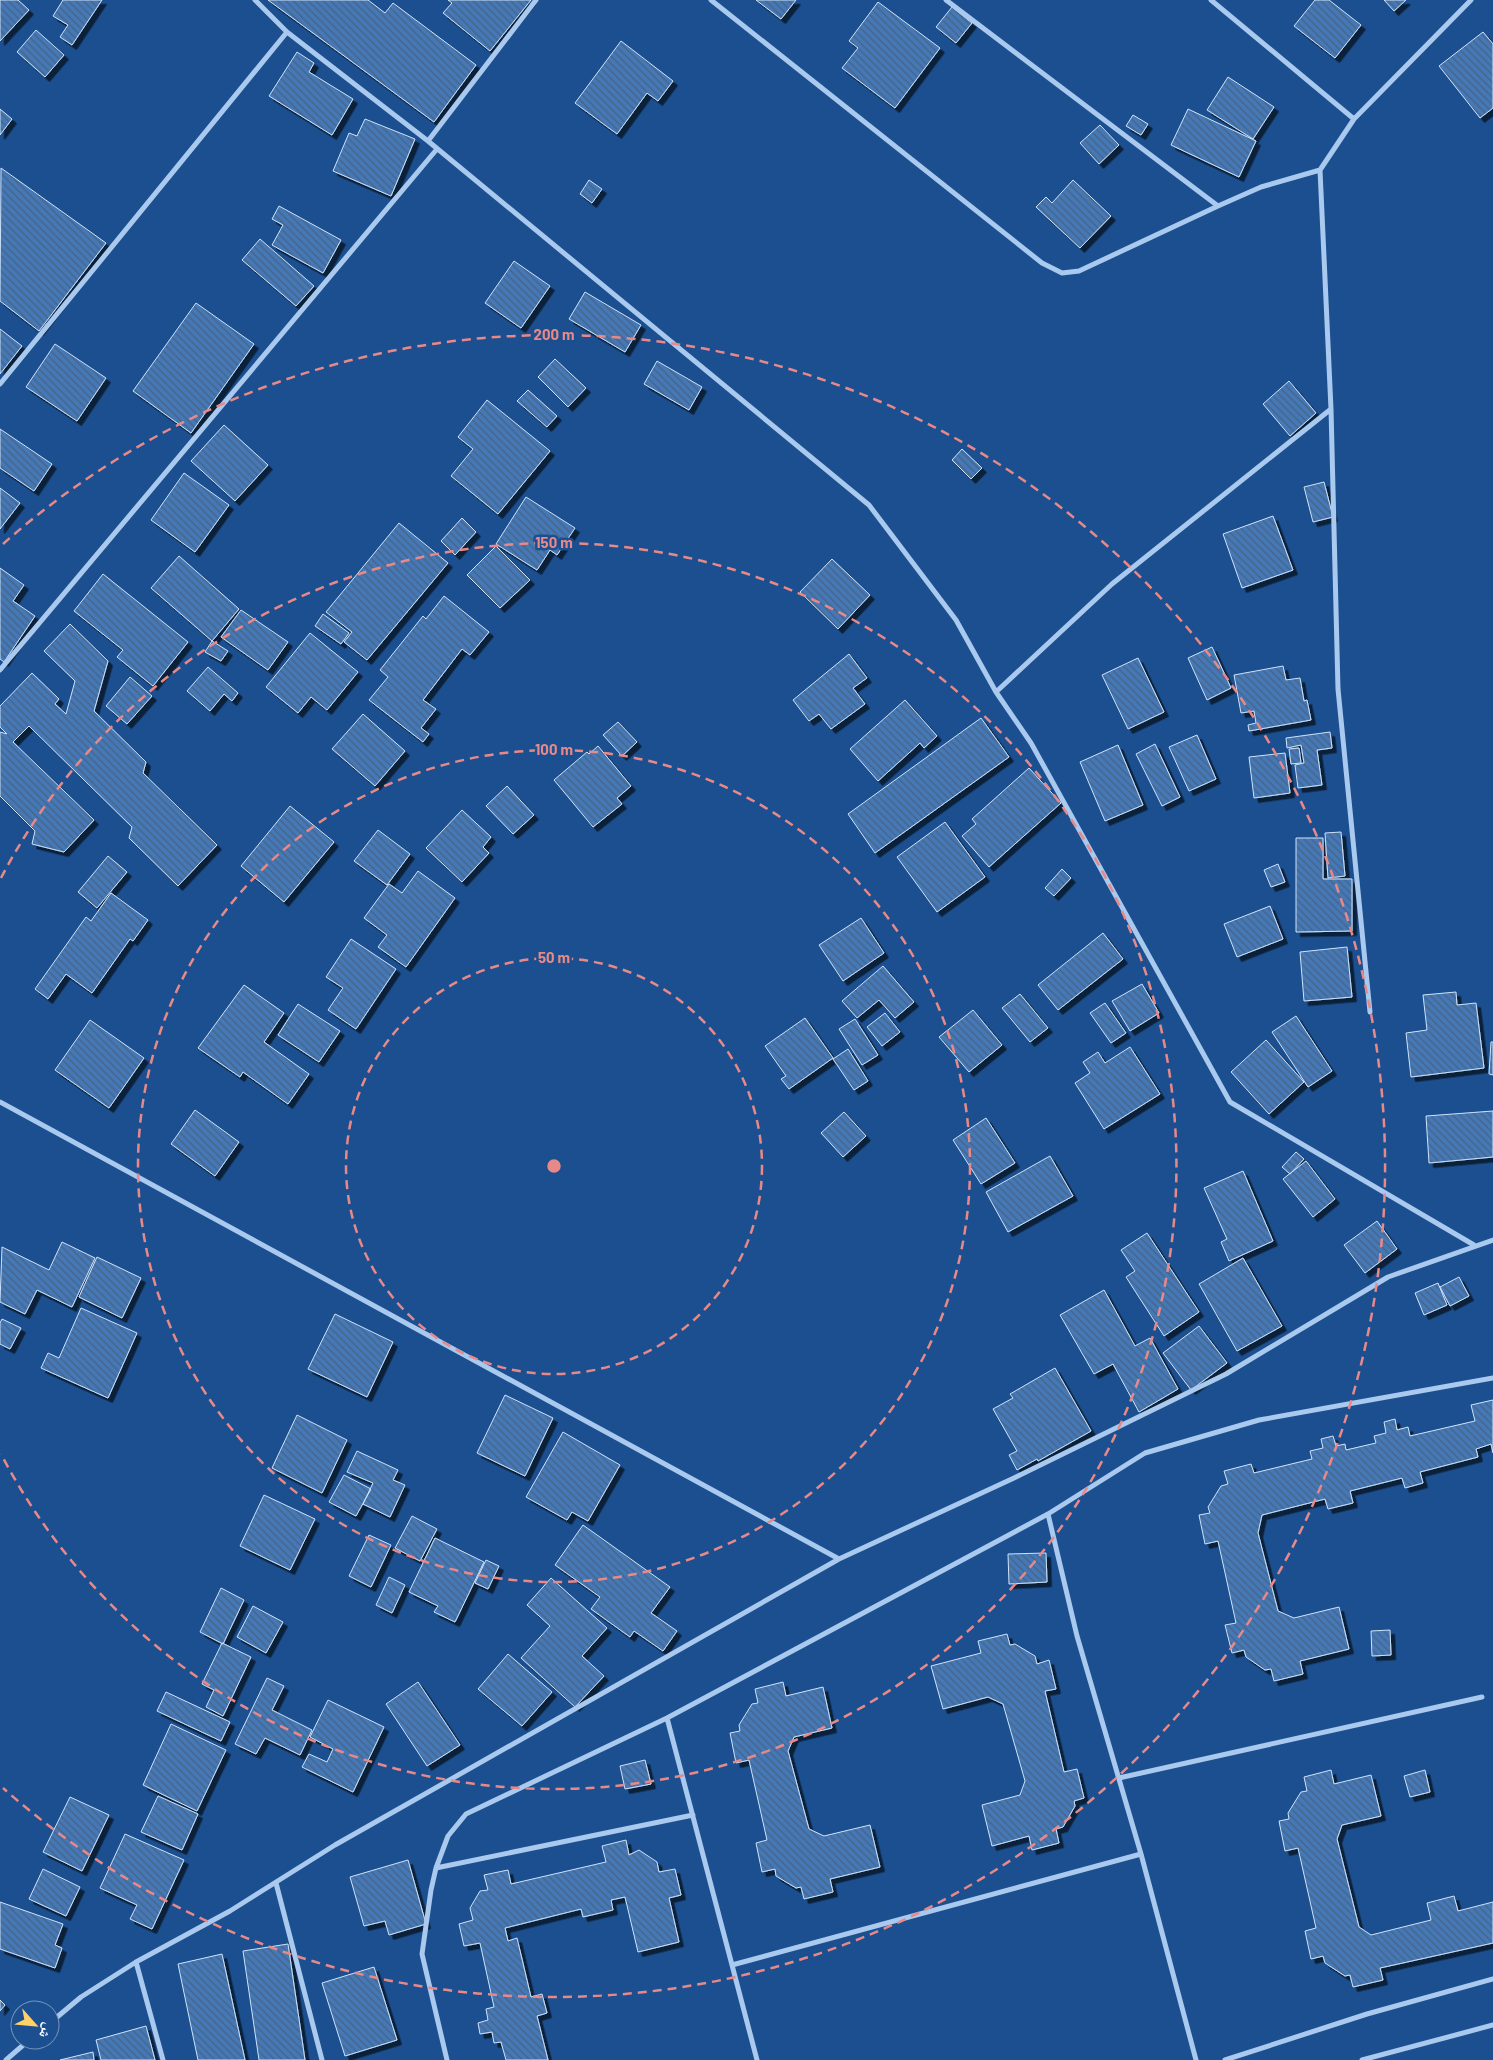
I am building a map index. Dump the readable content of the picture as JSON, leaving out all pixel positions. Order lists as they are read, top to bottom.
{
  "north": "bottom right",
  "rings": [
    "200 m",
    "150 m",
    "100 m",
    "50 m"
  ]
}
